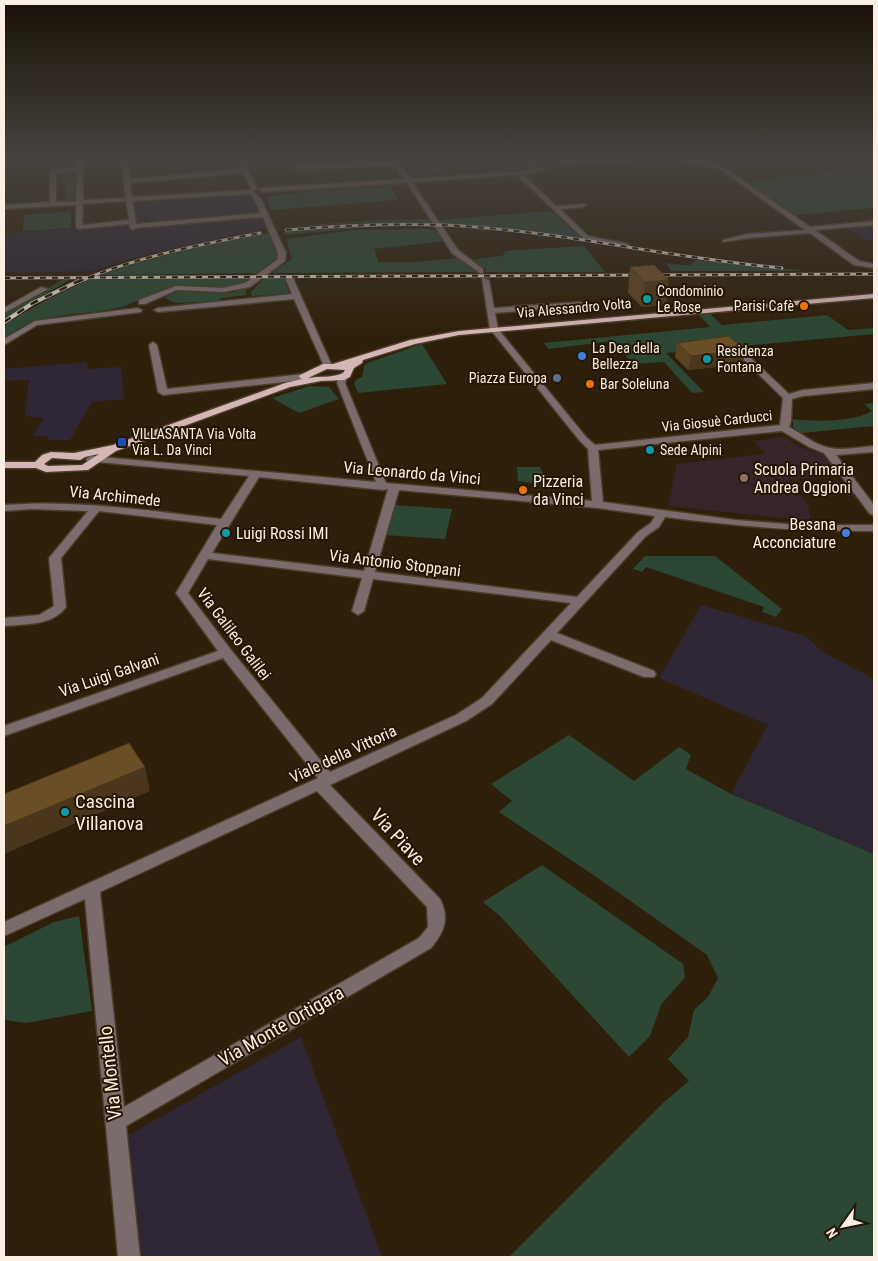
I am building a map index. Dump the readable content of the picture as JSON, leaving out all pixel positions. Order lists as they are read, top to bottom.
{
  "streets": {
    "main road": ["Via Alessandro Volta"],
    "street": [
      "Via Giosuè Carducci",
      "Via Leonardo da Vinci",
      "Via Archimede",
      "Via Antonio Stoppani",
      "Via Galileo Galilei",
      "Via Luigi Galvani",
      "Viale della Vittoria",
      "Via Piave",
      "Via Monte Ortigara",
      "Via Montello"
    ]
  },
  "crossings": [
    ["Via Alessandro Volta", "Via Leonardo da Vinci"],
    ["Via Leonardo da Vinci", "Via Galileo Galilei"],
    ["Via Leonardo da Vinci", "Viale della Vittoria"],
    ["Via Archimede", "Via Galileo Galilei"],
    ["Via Antonio Stoppani", "Via Galileo Galilei"],
    ["Via Antonio Stoppani", "Viale della Vittoria"],
    ["Via Galileo Galilei", "Via Luigi Galvani"],
    ["Via Galileo Galilei", "Viale della Vittoria"],
    ["Via Galileo Galilei", "Via Piave"],
    ["Viale della Vittoria", "Via Piave"],
    ["Viale della Vittoria", "Via Montello"],
    ["Via Piave", "Via Monte Ortigara"],
    ["Via Monte Ortigara", "Via Montello"]
  ],
  "places": {
    "other": [
      "Condominio Le Rose",
      "Parisi Cafè",
      "La Dea della Bellezza",
      "Residenza Fontana",
      "Piazza Europa",
      "Bar Soleluna",
      "Sede Alpini",
      "Scuola Primaria Andrea Oggioni",
      "Pizzeria da Vinci",
      "Luigi Rossi IMI",
      "Besana Acconciature",
      "Cascina Villanova"
    ],
    "transit": ["VILLASANTA Via Volta Via L. Da Vinci"]
  },
  "north": "bottom left"
}
